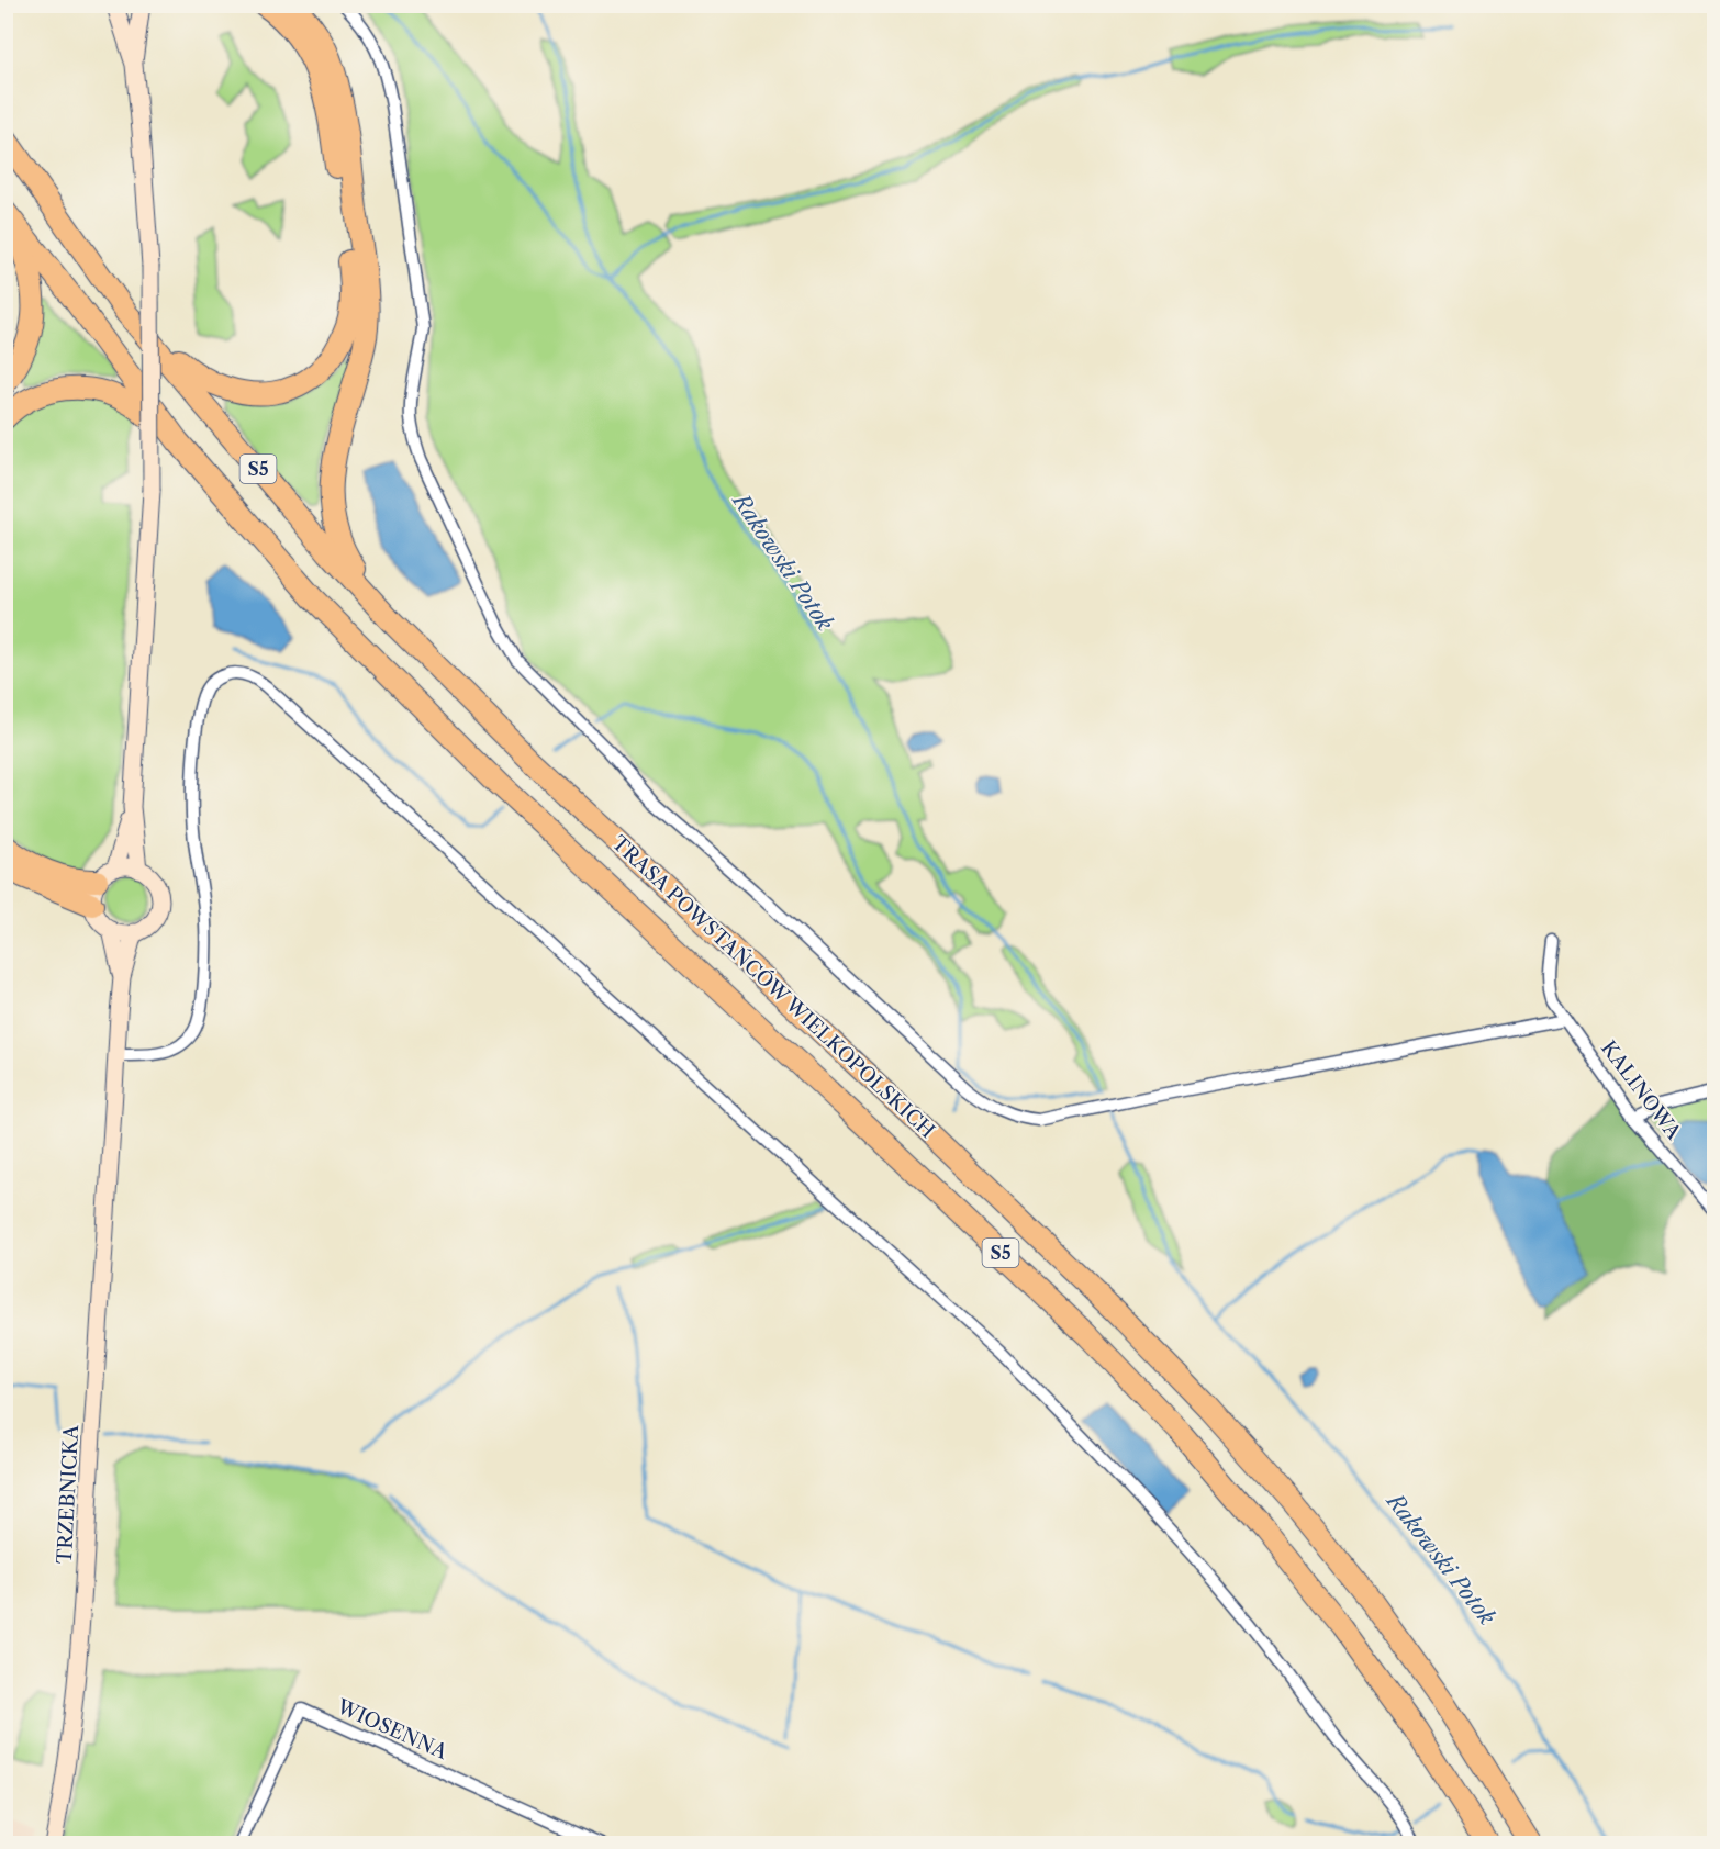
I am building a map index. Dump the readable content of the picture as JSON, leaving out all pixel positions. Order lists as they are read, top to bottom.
{
  "streets": {
    "highway": ["S5", "TRASA POWSTAŃCÓW WIELKOPOLSKICH"],
    "main road": ["TRZEBNICKA"],
    "street": ["KALINOWA", "WIOSENNA"]
  },
  "water": ["Rakowski Potok"]
}
